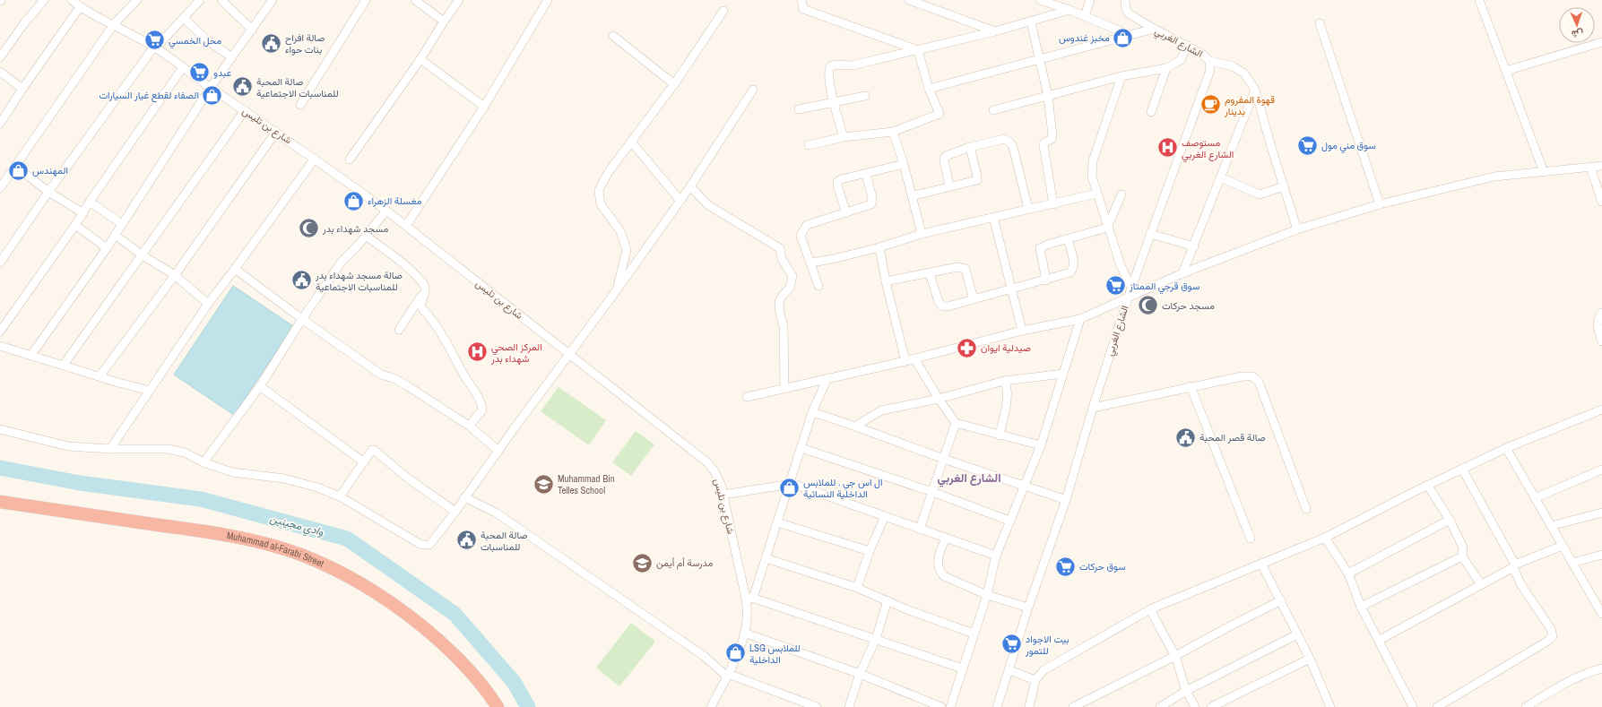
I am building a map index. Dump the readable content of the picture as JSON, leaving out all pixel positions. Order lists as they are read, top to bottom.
{
  "streets": {
    "highway": ["Muhammad al-Farabi Street"],
    "street": ["الشارع الغربي", "شارع بن تليس"]
  },
  "districts": ["الشارع الغربي"],
  "water": ["وادي مجينين"],
  "places": {
    "shop": [
      "مخبز غندوس",
      "الصفاء لقطع غيار السيارات",
      "المهندس",
      "مغسلة الزهراء",
      "ال اس جي . للملابس الداخلية النسائية",
      "LSG للملابس الداخلية"
    ],
    "supermarket": [
      "محل الخمسي",
      "عبدو",
      "سوق مني مول",
      "سوق قرجي الممتاز",
      "سوق حركات",
      "بيت الاجواد للتمور"
    ],
    "public building": [
      "صالة افراح بنات حواء",
      "صالة المحبة للمناسبات الاجتماعية",
      "صالة مسجد شهداء بدر للمناسبات الاجتماعية",
      "صالة قصر المحبة",
      "صالة المحبة للمناسبات"
    ],
    "cafe": ["قهوة المفروم بدينار"],
    "hospital": ["مستوصف الشارع الغربي", "المركز الصحي شهداء بدر"],
    "mosque": ["مسجد شهداء بدر", "مسجد حركات"],
    "pharmacy": ["صيدلية ايوان"],
    "school or university": ["Muhammad Bin Telles School", "مدرسة أم أيمن"]
  },
  "north": "bottom"
}
